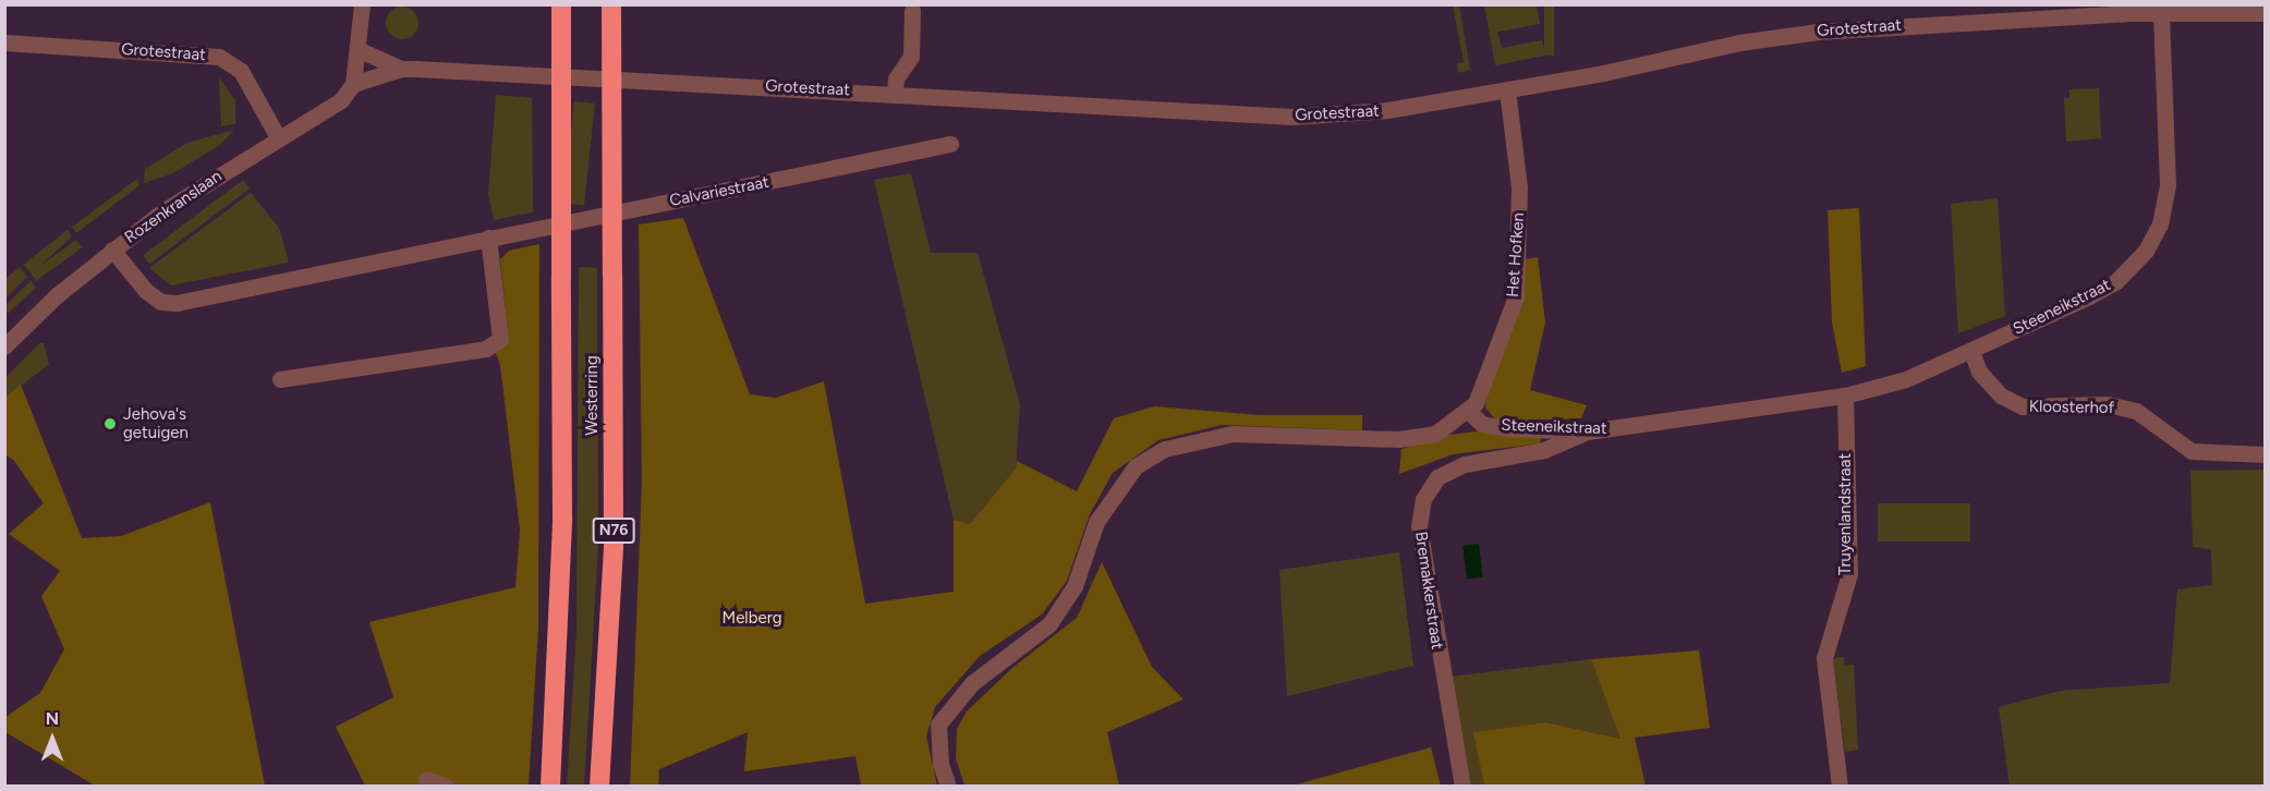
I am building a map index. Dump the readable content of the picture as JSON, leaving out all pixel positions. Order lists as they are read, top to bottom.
{
  "streets": {
    "highway": ["Westerring", "N76"],
    "street": [
      "Grotestraat",
      "Calvariestraat",
      "Rozenkranslaan",
      "Het Hofken",
      "Steeneikstraat",
      "Kloosterhof",
      "Truyenlandstraat",
      "Bremakkerstraat"
    ]
  },
  "crossings": [
    ["Grotestraat", "Rozenkranslaan"],
    ["Grotestraat", "Het Hofken"],
    ["Grotestraat", "Steeneikstraat"],
    ["Calvariestraat", "Rozenkranslaan"],
    ["Het Hofken", "Steeneikstraat"],
    ["Steeneikstraat", "Kloosterhof"],
    ["Steeneikstraat", "Truyenlandstraat"],
    ["Steeneikstraat", "Bremakkerstraat"]
  ],
  "parks": ["Melberg"],
  "places": ["Jehova's getuigen"],
  "north": "top"
}
